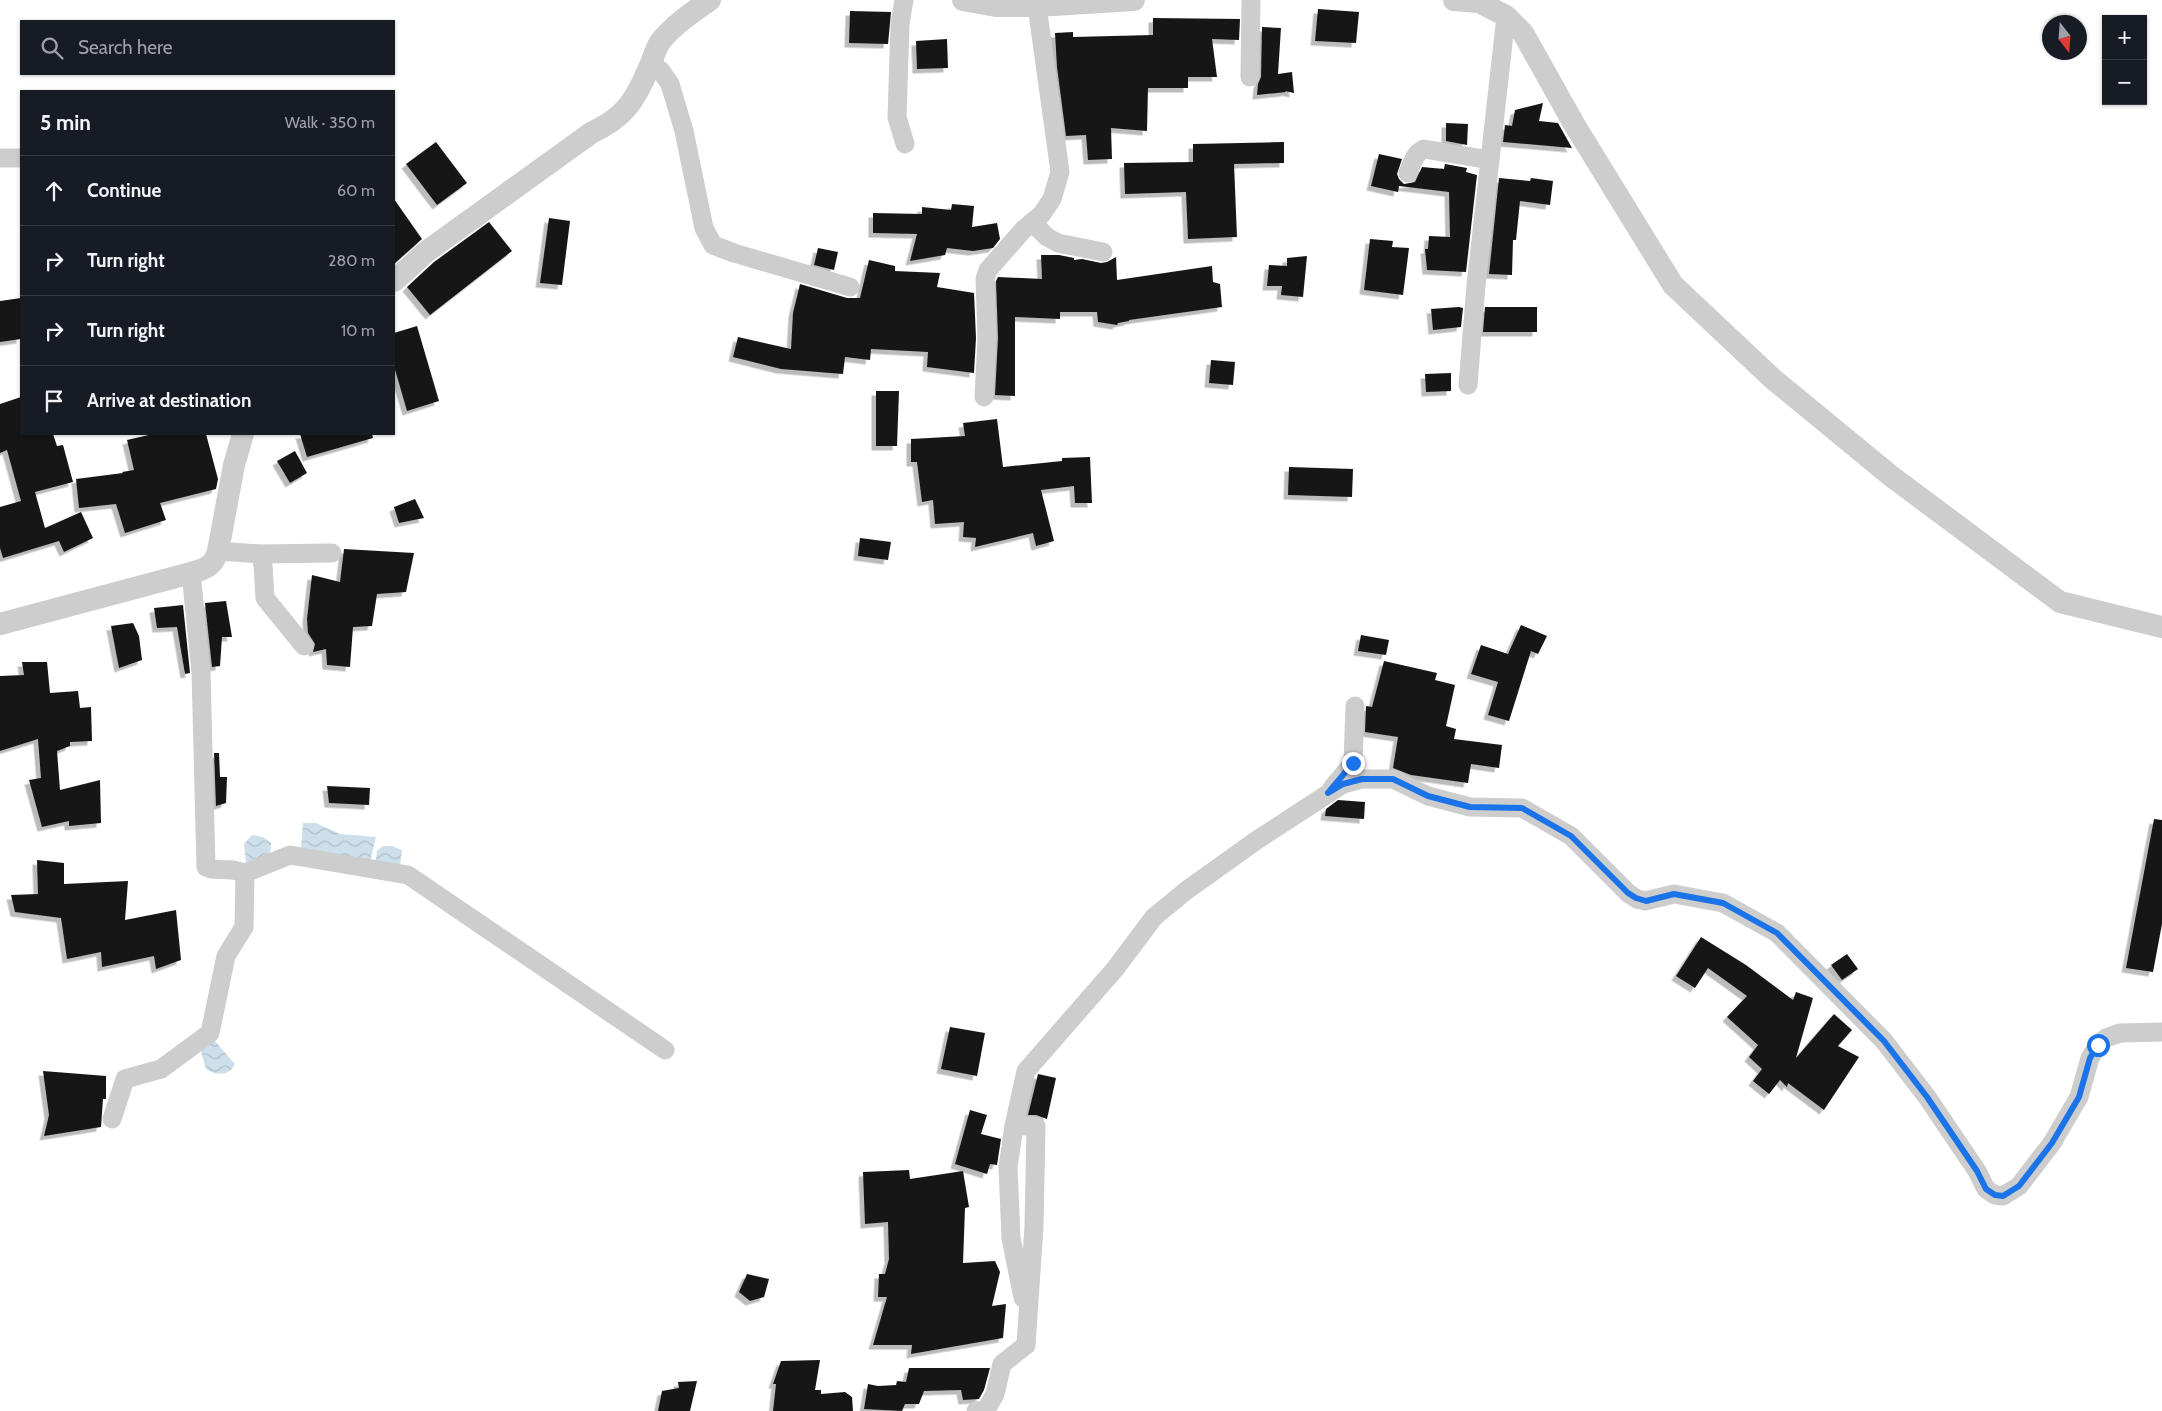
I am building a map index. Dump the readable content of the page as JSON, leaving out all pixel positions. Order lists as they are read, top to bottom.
{
  "north": "bottom",
  "page": {
    "map_buttons": ["+", "−"],
    "search": "Search here",
    "heading": ["5 min", "Walk · 350 m"],
    "list": [
      ["Continue", "60 m"],
      ["Turn right", "280 m"],
      ["Turn right", "10 m"],
      "Arrive at destination"
    ]
  }
}
